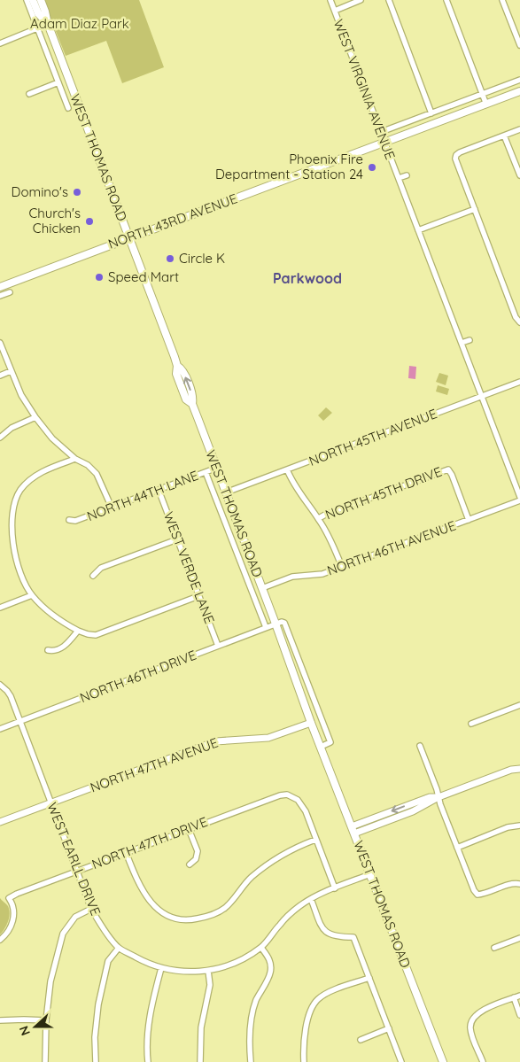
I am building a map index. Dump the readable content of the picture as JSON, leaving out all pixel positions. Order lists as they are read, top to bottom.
{
  "streets": {
    "main road": ["WEST THOMAS ROAD", "NORTH 43RD AVENUE"],
    "street": [
      "WEST VIRGINIA AVENUE",
      "NORTH 45TH AVENUE",
      "NORTH 45TH DRIVE",
      "NORTH 44TH LANE",
      "NORTH 46TH AVENUE",
      "WEST VERDE LANE",
      "NORTH 46TH DRIVE",
      "NORTH 47TH AVENUE",
      "NORTH 47TH DRIVE",
      "WEST EARLL DRIVE"
    ]
  },
  "crossings": [
    ["WEST VIRGINIA AVENUE", "NORTH 43RD AVENUE"],
    ["WEST VIRGINIA AVENUE", "NORTH 45TH AVENUE"],
    ["WEST THOMAS ROAD", "NORTH 43RD AVENUE"],
    ["WEST THOMAS ROAD", "NORTH 45TH AVENUE"],
    ["WEST THOMAS ROAD", "NORTH 44TH LANE"],
    ["WEST THOMAS ROAD", "NORTH 46TH AVENUE"],
    ["WEST THOMAS ROAD", "NORTH 46TH DRIVE"],
    ["WEST THOMAS ROAD", "NORTH 47TH AVENUE"],
    ["NORTH 45TH DRIVE", "NORTH 46TH AVENUE"],
    ["NORTH 44TH LANE", "WEST VERDE LANE"],
    ["WEST VERDE LANE", "NORTH 46TH DRIVE"],
    ["NORTH 46TH DRIVE", "WEST EARLL DRIVE"],
    ["NORTH 47TH AVENUE", "WEST EARLL DRIVE"],
    ["NORTH 47TH DRIVE", "WEST EARLL DRIVE"]
  ],
  "districts": ["Parkwood"],
  "parks": ["Adam Diaz Park"],
  "places": [
    "Phoenix Fire Department - Station 24",
    "Domino's",
    "Church's Chicken",
    "Circle K",
    "Speed Mart"
  ],
  "north": "left"
}
